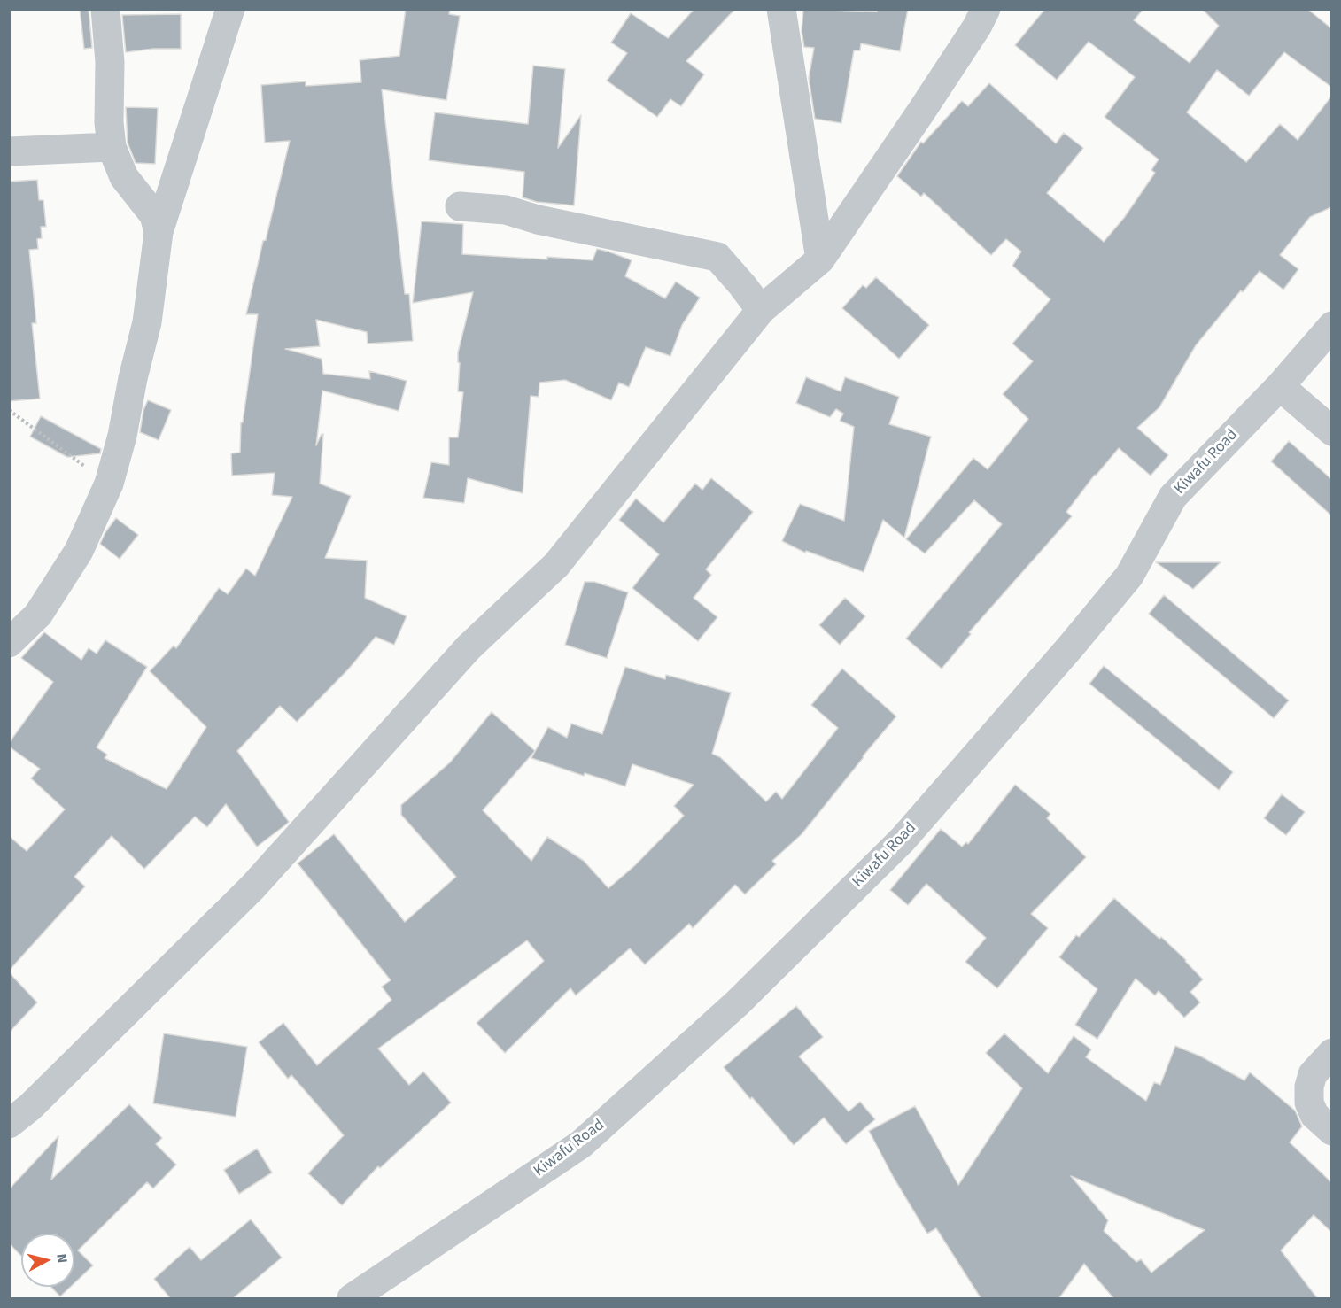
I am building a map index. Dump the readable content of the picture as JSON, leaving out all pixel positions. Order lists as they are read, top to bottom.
{
  "streets": {
    "street": ["Kiwafu Road"]
  },
  "north": "right"
}
